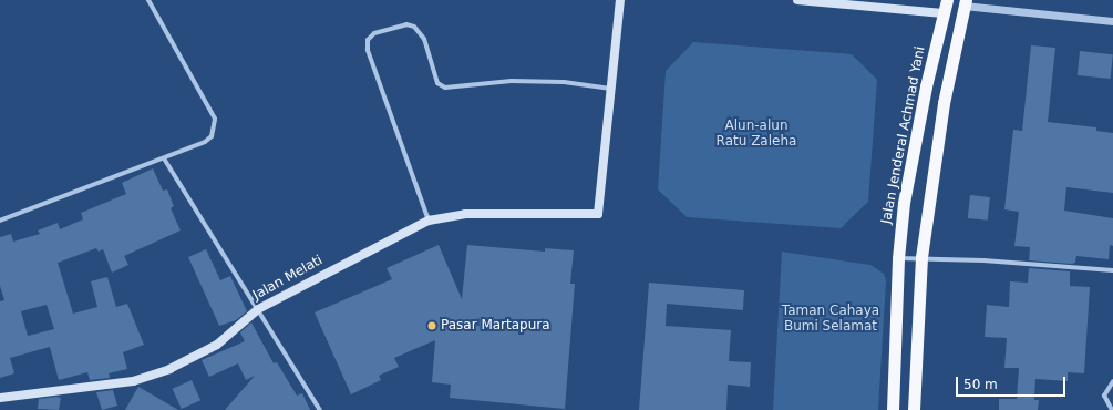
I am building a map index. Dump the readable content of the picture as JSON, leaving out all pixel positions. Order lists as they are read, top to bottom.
{
  "streets": {
    "highway": ["Jalan Jenderal Achmad Yani"],
    "main road": ["Jalan Melati"]
  },
  "parks": ["Alun-alun Ratu Zaleha", "Taman Cahaya Bumi Selamat"],
  "places": ["Pasar Martapura"],
  "scale_bar": "50 m"
}
